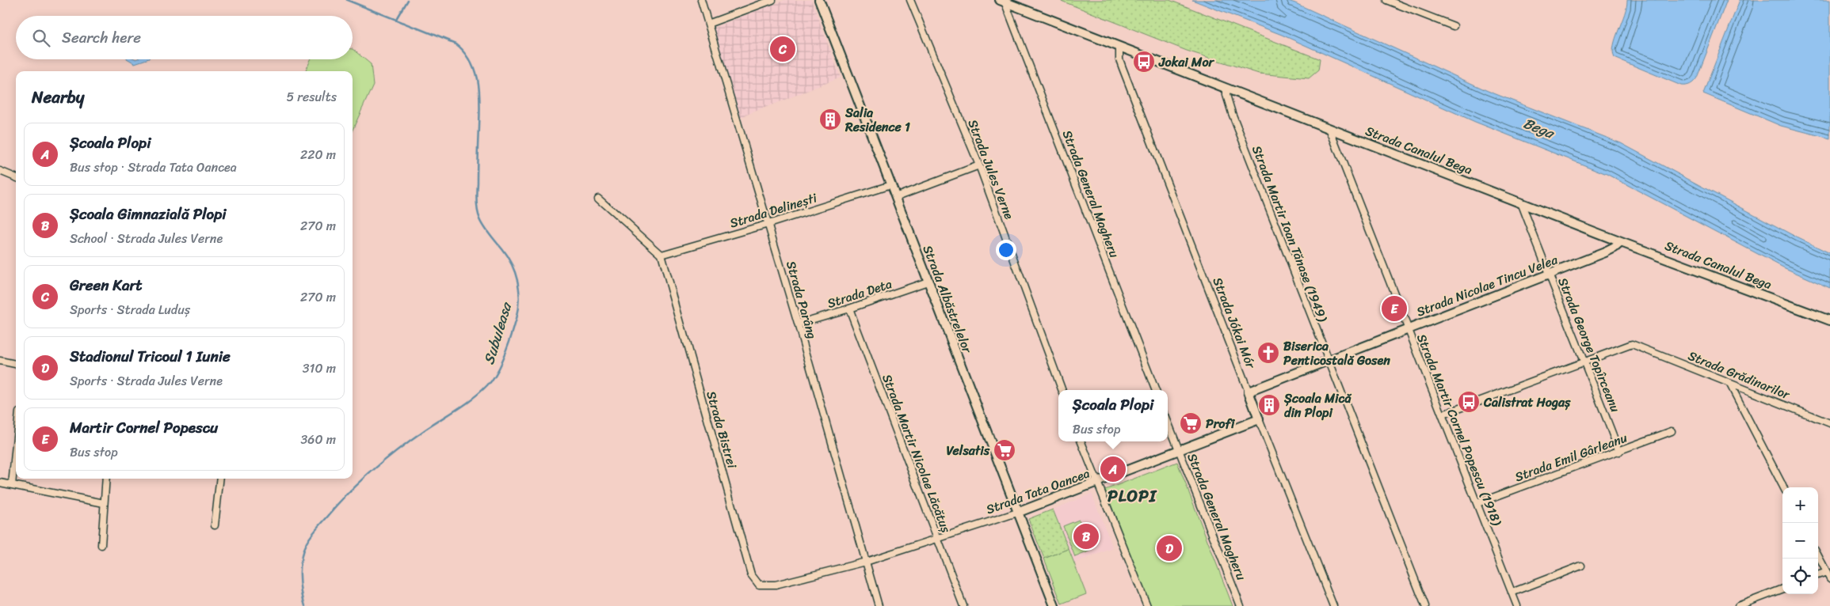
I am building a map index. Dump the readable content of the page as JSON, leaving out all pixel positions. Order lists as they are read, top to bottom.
{
  "streets": {
    "street": [
      "Strada Canalul Bega",
      "Strada Jules Verne",
      "Strada General Magheru",
      "Strada Delinești",
      "Strada Martir Ioan Tănase (1949)",
      "Strada Nicolae Tincu Velea",
      "Strada Deta",
      "Strada Albăstrelelor",
      "Strada Parâng",
      "Strada Jókai Mór",
      "Strada George Topîrceanu",
      "Strada Grădinarilor",
      "Strada Bistrei",
      "Strada Martir Cornel Popescu (1918)",
      "Strada Martir Nicolae Lăcătuș",
      "Strada Emil Gârleanu",
      "Strada Tata Oancea"
    ]
  },
  "crossings": [
    ["Strada Canalul Bega", "Strada General Magheru"],
    ["Strada Canalul Bega", "Strada Martir Ioan Tănase (1949)"],
    ["Strada Canalul Bega", "Strada Nicolae Tincu Velea"],
    ["Strada Canalul Bega", "Strada Jókai Mór"],
    ["Strada Canalul Bega", "Strada George Topîrceanu"],
    ["Strada Canalul Bega", "Strada Martir Cornel Popescu (1918)"],
    ["Strada General Magheru", "Strada Tata Oancea"],
    ["Strada Delinești", "Strada Albăstrelelor"],
    ["Strada Delinești", "Strada Parâng"],
    ["Strada Delinești", "Strada Bistrei"],
    ["Strada Martir Ioan Tănase (1949)", "Strada Nicolae Tincu Velea"],
    ["Strada Nicolae Tincu Velea", "Strada Jókai Mór"],
    ["Strada Nicolae Tincu Velea", "Strada George Topîrceanu"],
    ["Strada Nicolae Tincu Velea", "Strada Martir Cornel Popescu (1918)"],
    ["Strada Deta", "Strada Albăstrelelor"],
    ["Strada Deta", "Strada Parâng"],
    ["Strada Deta", "Strada Martir Nicolae Lăcătuș"],
    ["Strada Albăstrelelor", "Strada Tata Oancea"],
    ["Strada Parâng", "Strada Bistrei"],
    ["Strada Parâng", "Strada Tata Oancea"],
    ["Strada Jókai Mór", "Strada Tata Oancea"],
    ["Strada George Topîrceanu", "Strada Grădinarilor"],
    ["Strada George Topîrceanu", "Strada Emil Gârleanu"],
    ["Strada Bistrei", "Strada Tata Oancea"],
    ["Strada Martir Cornel Popescu (1918)", "Strada Emil Gârleanu"],
    ["Strada Martir Nicolae Lăcătuș", "Strada Tata Oancea"]
  ],
  "districts": ["PLOPI"],
  "water": ["Bega", "Subuleasa"],
  "places": {
    "bus stop": ["Jokai Mor", "Calistrat Hogaș"],
    "building": ["Salia Residence 1", "Școala Mică din Plopi"],
    "church": ["Biserica Penticostală Gosen"],
    "supermarket": ["Profi", "Velsatis"]
  },
  "page": {
    "search": "Search here",
    "pins": [
      "C",
      "E",
      "A",
      "B",
      "D"
    ],
    "heading": ["Nearby", "5 results"],
    "list": [
      {
        "mark": "A",
        "name": "Școala Plopi",
        "note": "Bus stop · Strada Tata Oancea",
        "value": "220 m"
      },
      {
        "mark": "B",
        "name": "Școala Gimnazială Plopi",
        "note": "School · Strada Jules Verne",
        "value": "270 m"
      },
      {
        "mark": "C",
        "name": "Green Kart",
        "note": "Sports · Strada Luduș",
        "value": "270 m"
      },
      {
        "mark": "D",
        "name": "Stadionul Tricoul 1 Iunie",
        "note": "Sports · Strada Jules Verne",
        "value": "310 m"
      },
      {
        "mark": "E",
        "name": "Martir Cornel Popescu",
        "note": "Bus stop",
        "value": "360 m"
      }
    ],
    "popup": ["Școala Plopi", "Bus stop"],
    "map_buttons": ["+", "−"]
  }
}
